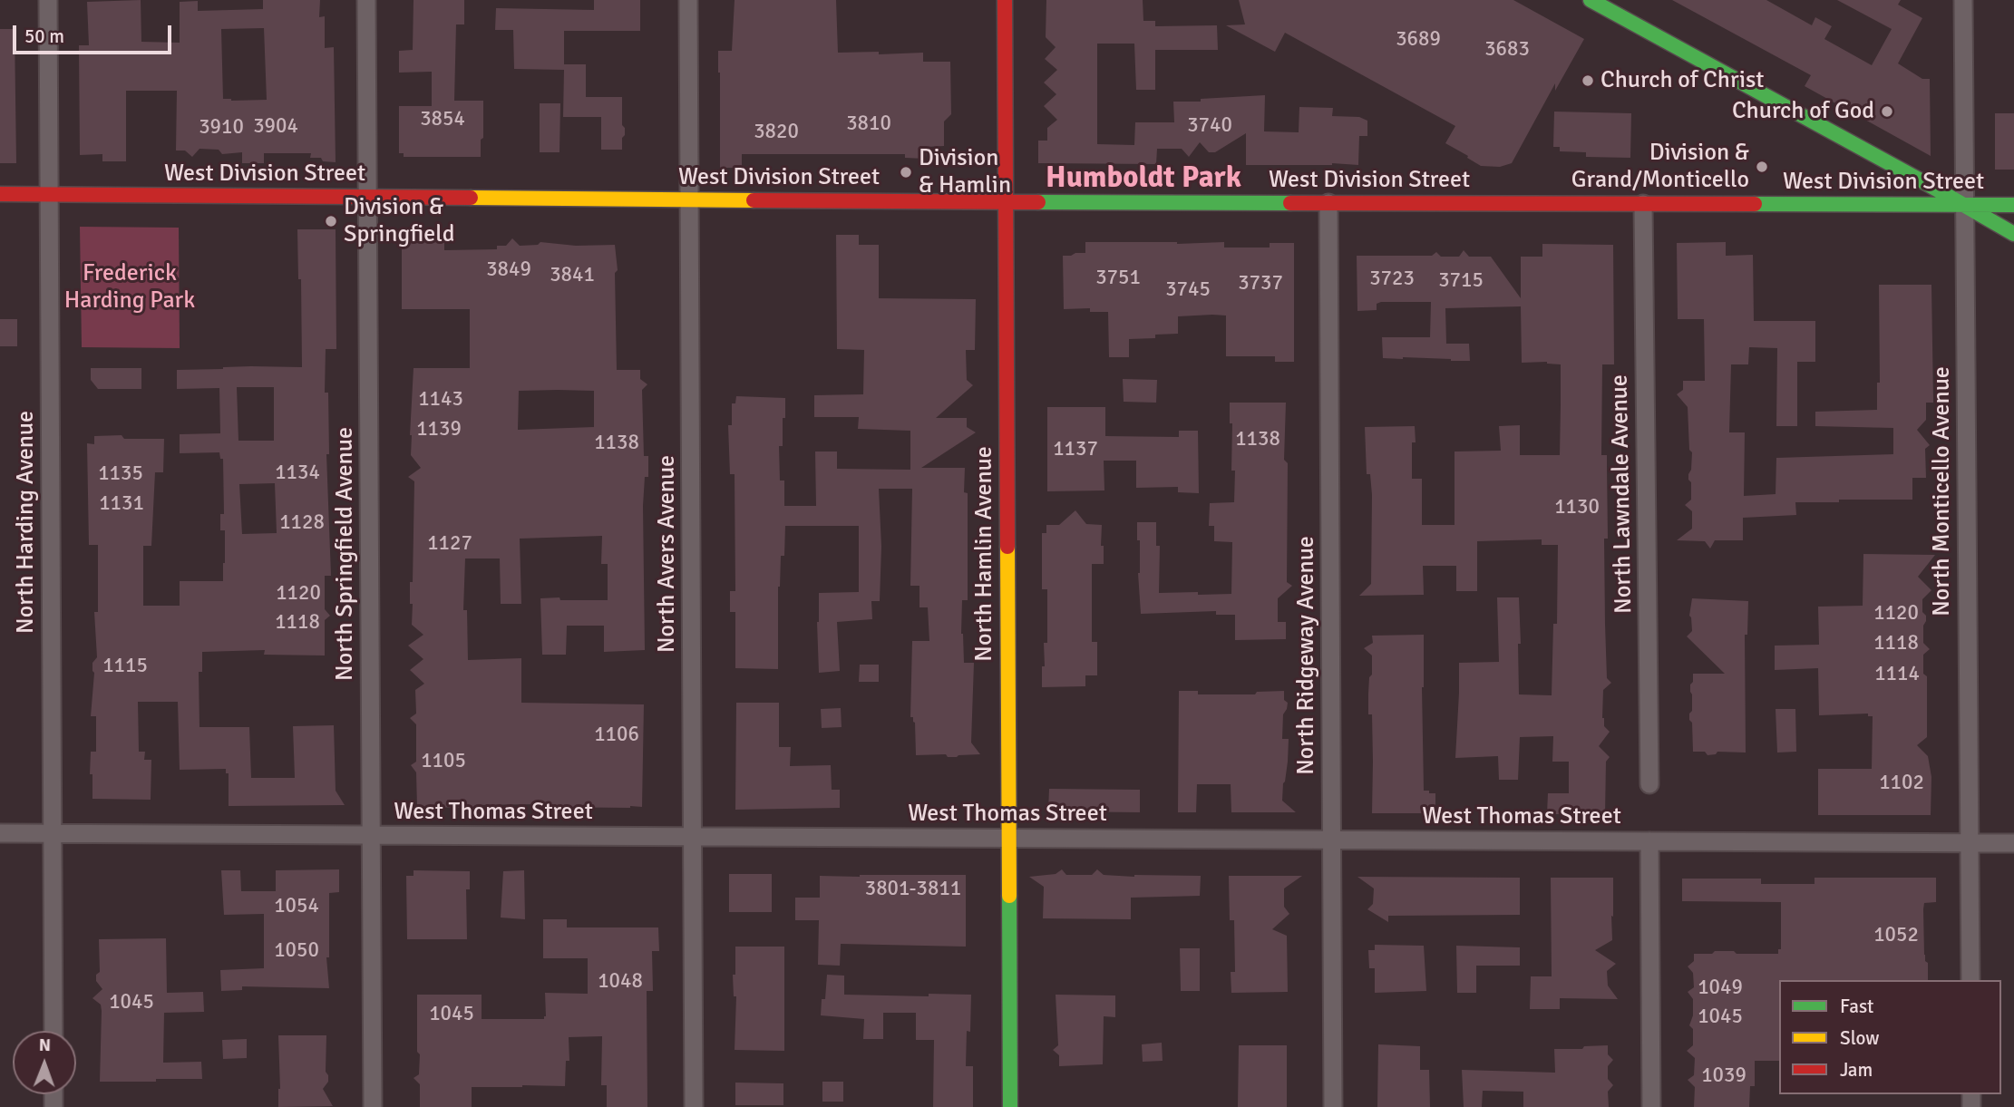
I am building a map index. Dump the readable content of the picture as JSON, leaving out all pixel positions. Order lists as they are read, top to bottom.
{
  "streets": {
    "main road": ["West Division Street", "North Hamlin Avenue"],
    "street": [
      "North Monticello Avenue",
      "North Lawndale Avenue",
      "North Harding Avenue",
      "North Springfield Avenue",
      "North Avers Avenue",
      "North Ridgeway Avenue",
      "West Thomas Street"
    ]
  },
  "crossings": [
    ["West Division Street", "North Monticello Avenue"],
    ["West Division Street", "North Lawndale Avenue"],
    ["West Division Street", "North Harding Avenue"],
    ["West Division Street", "North Springfield Avenue"],
    ["West Division Street", "North Avers Avenue"],
    ["West Division Street", "North Hamlin Avenue"],
    ["West Division Street", "North Ridgeway Avenue"],
    ["North Monticello Avenue", "West Thomas Street"],
    ["North Harding Avenue", "West Thomas Street"],
    ["North Springfield Avenue", "West Thomas Street"],
    ["North Avers Avenue", "West Thomas Street"],
    ["North Hamlin Avenue", "West Thomas Street"],
    ["North Ridgeway Avenue", "West Thomas Street"]
  ],
  "districts": ["Humboldt Park"],
  "parks": ["Frederick Harding Park"],
  "places": [
    "Church of Christ",
    "Church of God",
    "Division & Grand/Monticello",
    "Division & Hamlin",
    "Division & Springfield"
  ],
  "house_numbers": [
    "3689",
    "3683",
    "3854",
    "3810",
    "3740",
    "3904",
    "3910",
    "3820",
    "3849",
    "3841",
    "3751",
    "3723",
    "3715",
    "3737",
    "3745",
    "1143",
    "1139",
    "1138",
    "1138",
    "1137",
    "1134",
    "1135",
    "1131",
    "1130",
    "1128",
    "1127",
    "1120",
    "1120",
    "1118",
    "1118",
    "1115",
    "1114",
    "1106",
    "1105",
    "1102",
    "3801-3811",
    "1054",
    "1052",
    "1050",
    "1048",
    "1049",
    "1045",
    "1045",
    "1045",
    "1039"
  ],
  "legend": ["Fast", "Slow", "Jam"],
  "scale_bar": "50 m",
  "north": "top"
}
